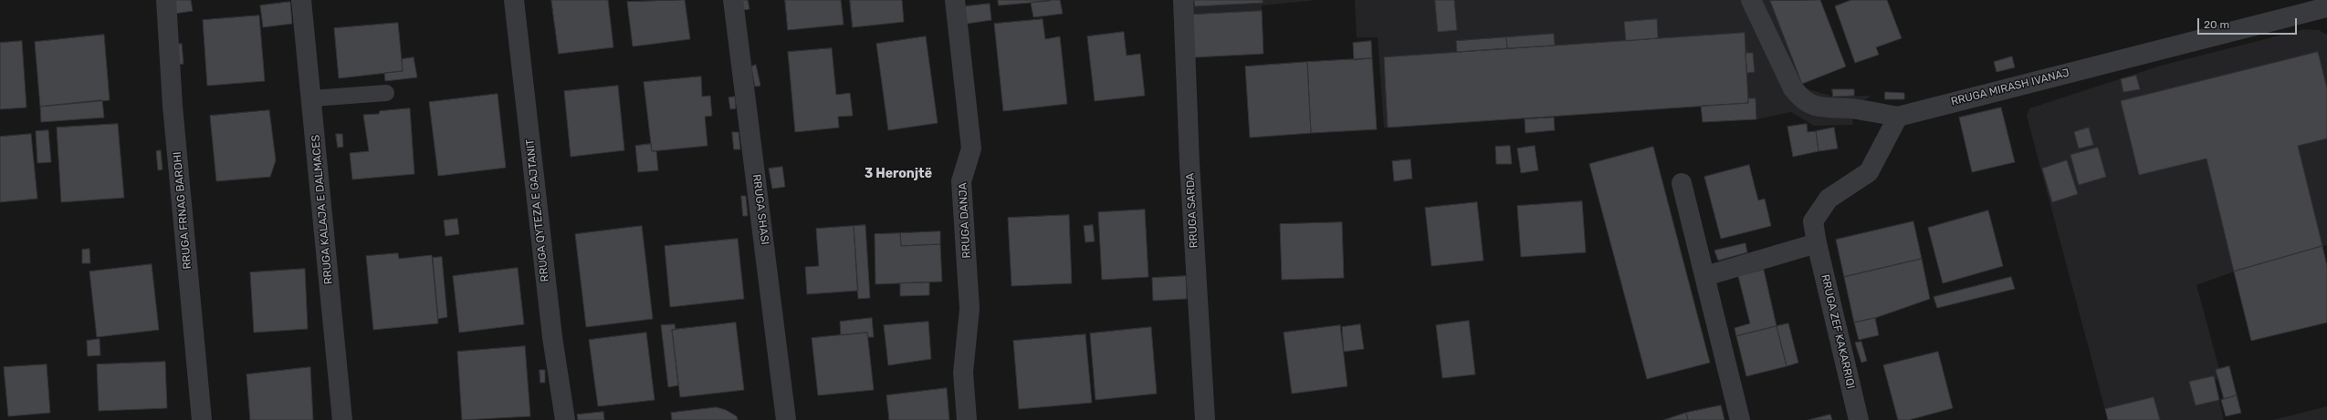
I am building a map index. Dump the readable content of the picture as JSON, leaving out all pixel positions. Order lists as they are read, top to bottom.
{
  "streets": {
    "street": [
      "RRUGA MIRASH IVANAJ",
      "RRUGA KALAJA E DALMACES",
      "RRUGA SHASI",
      "RRUGA FRNAG BARDHI",
      "RRUGA QYTEZA E GAJTANIT",
      "RRUGA SARDA",
      "RRUGA DANJA",
      "RRUGA ZEF KAKARRIQI"
    ]
  },
  "crossings": [
    ["RRUGA MIRASH IVANAJ", "RRUGA ZEF KAKARRIQI"]
  ],
  "districts": ["3 Heronjtë"],
  "scale_bar": "20 m"
}
